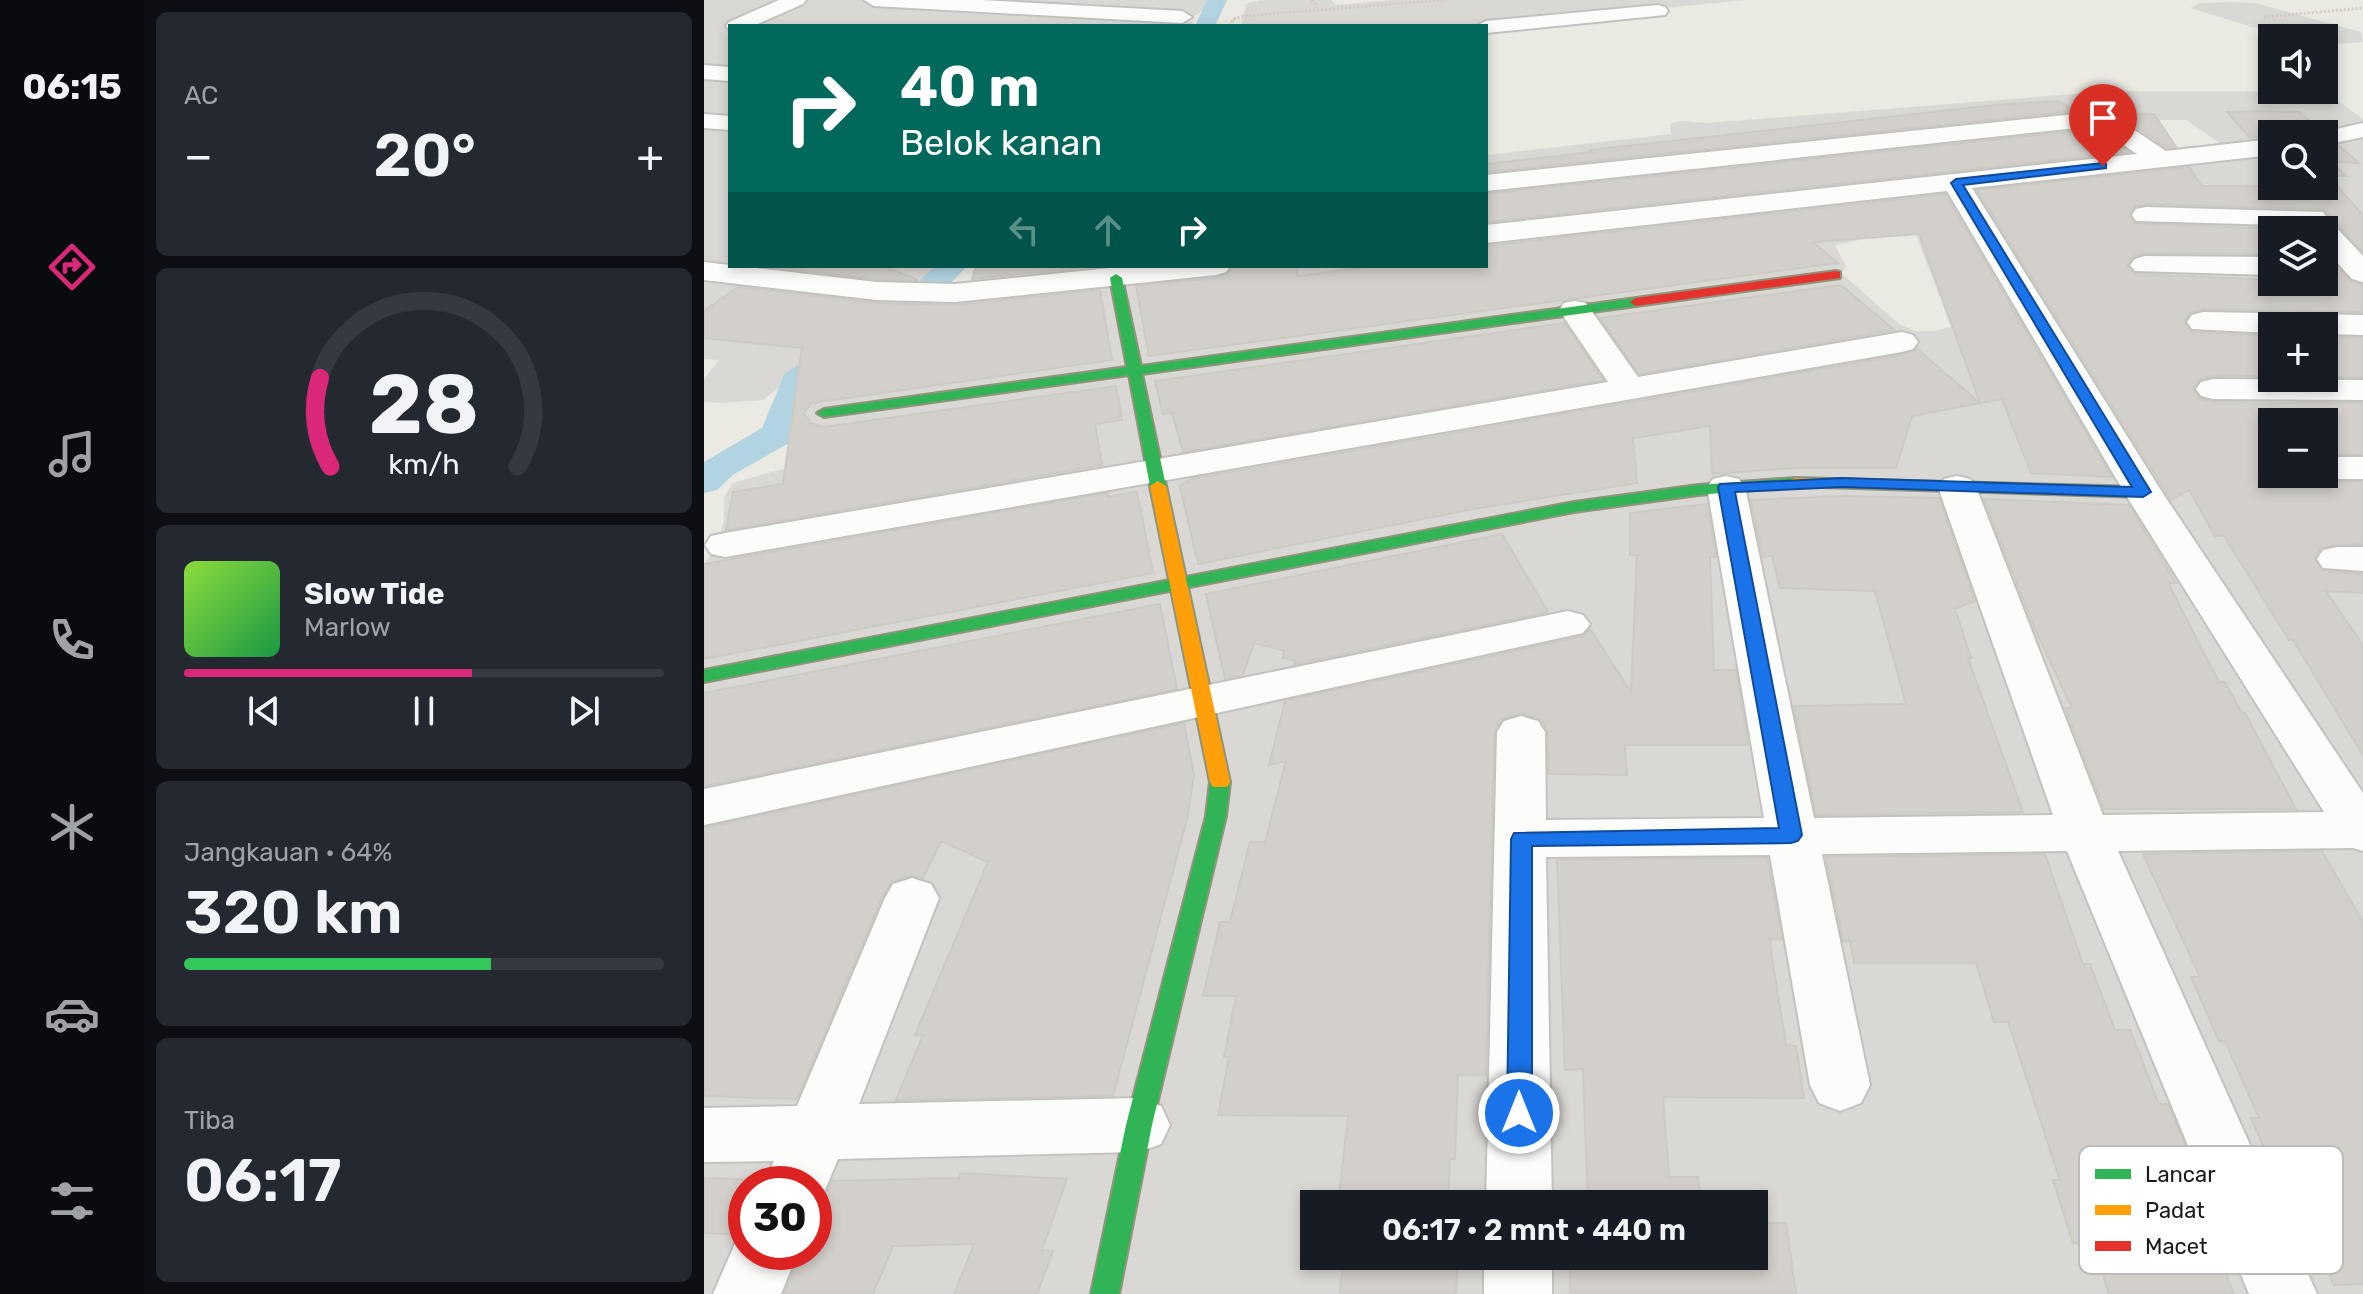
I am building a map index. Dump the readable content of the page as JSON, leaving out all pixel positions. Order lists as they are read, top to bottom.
{
  "legend": ["Lancar", "Padat", "Macet"],
  "page": {
    "tabs": "06:15",
    "tile": [
      "AC",
      ["Jangkauan · 64%", "320 km"],
      ["Tiba", "06:17"]
    ],
    "map_buttons": ["+", "−"],
    "turn": ["40 m", "Belok kanan"],
    "heat": ["−", "20°", "+"],
    "song": ["Slow Tide", "Marlow"],
    "limit": "30",
    "trip": "06:17 · 2 mnt · 440 m",
    "gauge": ["28", "km/h"]
  }
}
